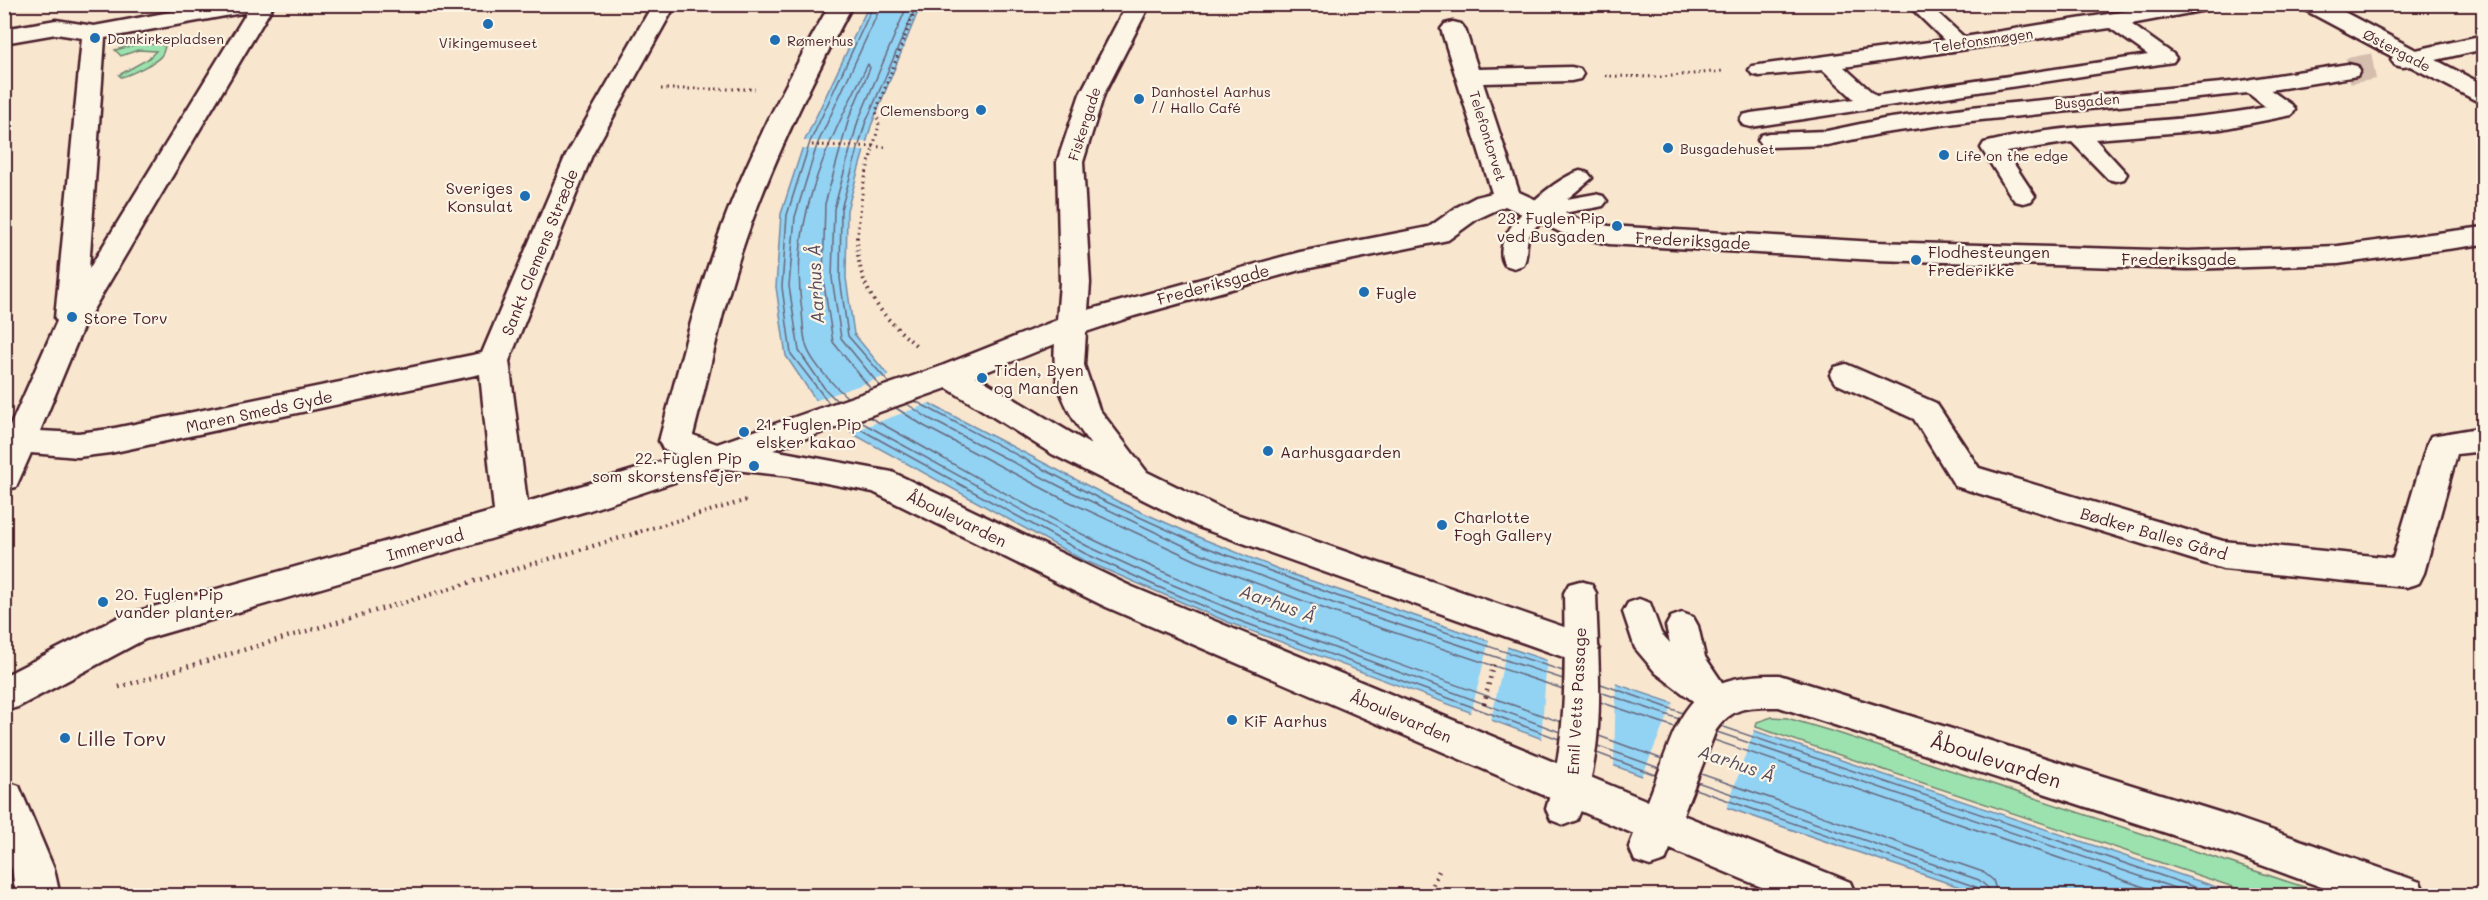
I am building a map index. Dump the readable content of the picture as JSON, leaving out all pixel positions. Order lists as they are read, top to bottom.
{
  "streets": {
    "street": [
      "Østergade",
      "Busgaden",
      "Fiskergade",
      "Telefontorvet",
      "Frederiksgade",
      "Sankt Clemens Stræde",
      "Maren Smeds Gyde",
      "Åboulevarden",
      "Bødker Balles Gård",
      "Immervad"
    ],
    "lane": ["Telefonsmøgen", "Emil Vetts Passage"]
  },
  "crossings": [
    ["Fiskergade", "Frederiksgade"],
    ["Telefontorvet", "Frederiksgade"],
    ["Frederiksgade", "Immervad"],
    ["Sankt Clemens Stræde", "Maren Smeds Gyde"],
    ["Sankt Clemens Stræde", "Immervad"],
    ["Åboulevarden", "Immervad"],
    ["Åboulevarden", "Emil Vetts Passage"]
  ],
  "water": ["Aarhus Å"],
  "places": [
    "Vikingemuseet",
    "Domkirkepladsen",
    "Rømerhus",
    "Danhostel Aarhus // Hallo Café",
    "Clemensborg",
    "Busgadehuset",
    "Life on the edge",
    "Sveriges Konsulat",
    "23. Fuglen Pip ved Busgaden",
    "Flodhesteungen Frederikke",
    "Fugle",
    "Store Torv",
    "Tiden, Byen og Manden",
    "21. Fuglen Pip elsker kakao",
    "Aarhusgaarden",
    "22. Fuglen Pip som skorstensfejer",
    "Charlotte Fogh Gallery",
    "20. Fuglen Pip vander planter",
    "KiF Aarhus",
    "Lille Torv"
  ]
}
